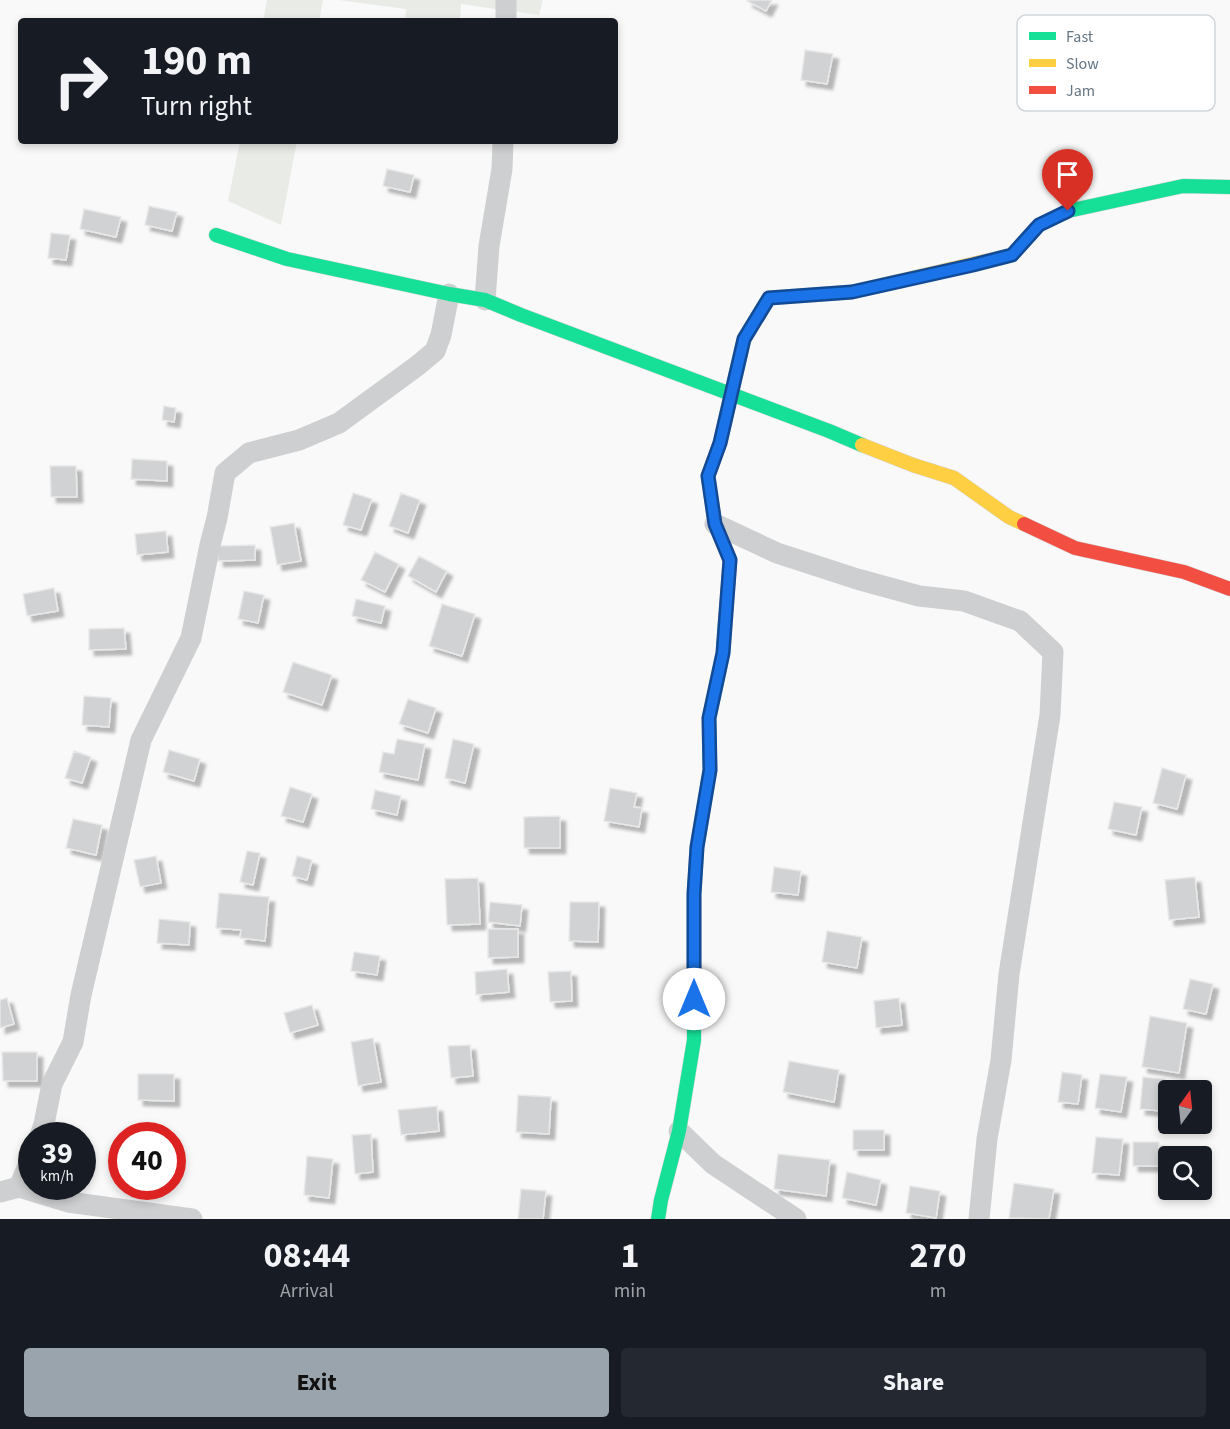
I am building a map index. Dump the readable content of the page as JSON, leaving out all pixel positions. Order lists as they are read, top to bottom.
{
  "legend": ["Fast", "Slow", "Jam"],
  "north": "top",
  "page": {
    "turn": ["190 m", "Turn right"],
    "speed": "39 km/h",
    "limit": "40",
    "eta": [
      "08:44",
      "Arrival",
      "1",
      "min",
      "270",
      "m"
    ],
    "buttons": ["Exit", "Share"]
  }
}
